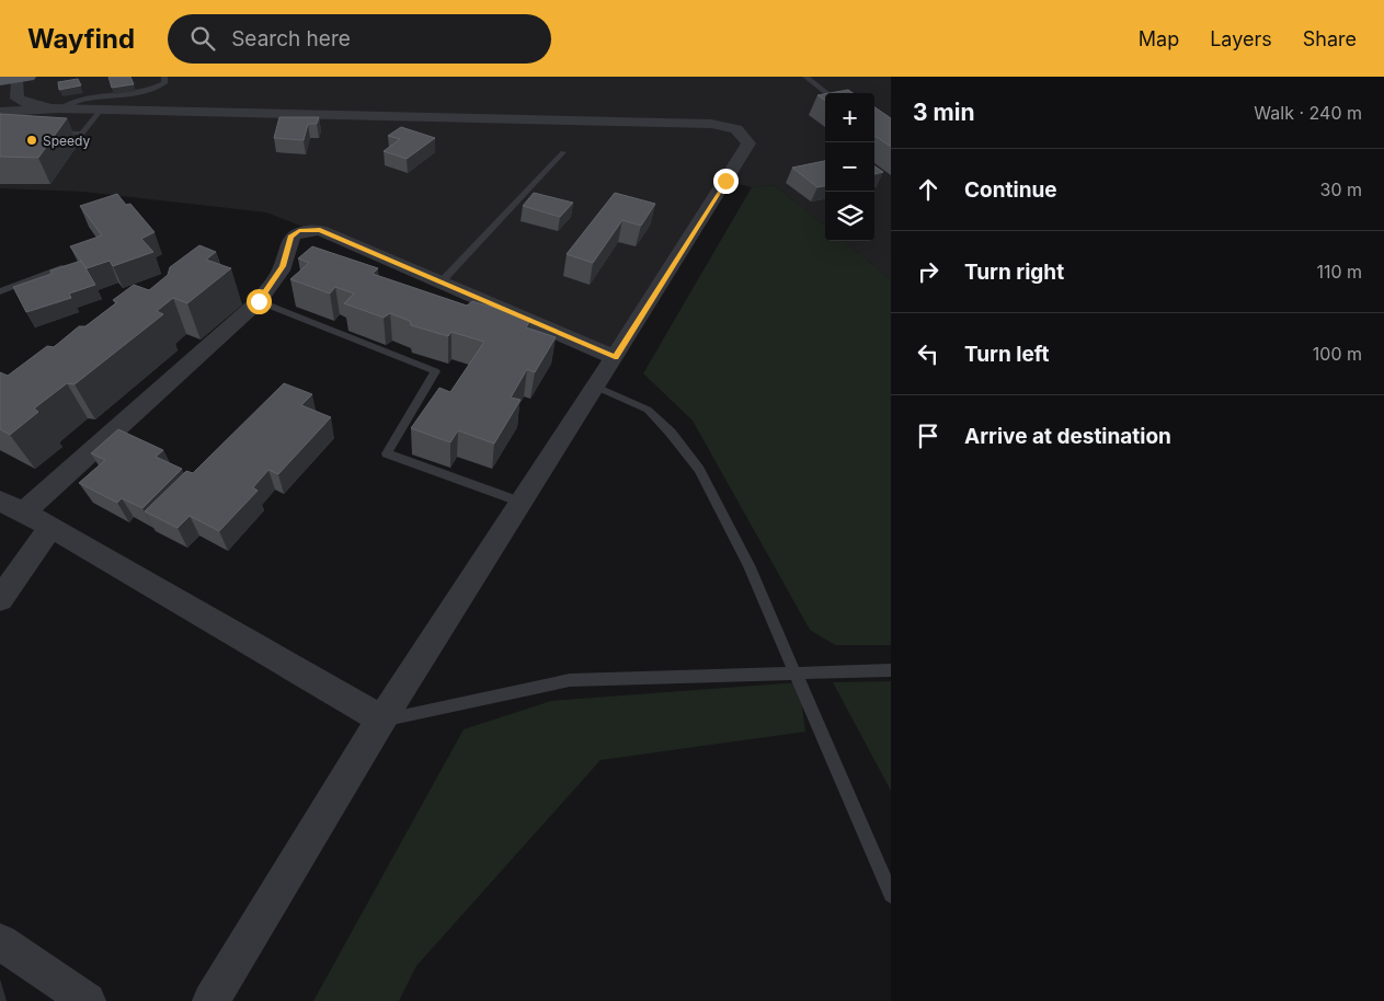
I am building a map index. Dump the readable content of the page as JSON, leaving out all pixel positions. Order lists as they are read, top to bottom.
{
  "places": ["Speedy"],
  "page": {
    "header": "Wayfind",
    "search": "Search here",
    "nav": ["Map", "Layers", "Share"],
    "heading": ["3 min", "Walk · 240 m"],
    "map_buttons": ["+", "−"],
    "list": [
      ["Continue", "30 m"],
      ["Turn right", "110 m"],
      ["Turn left", "100 m"],
      "Arrive at destination"
    ]
  }
}
